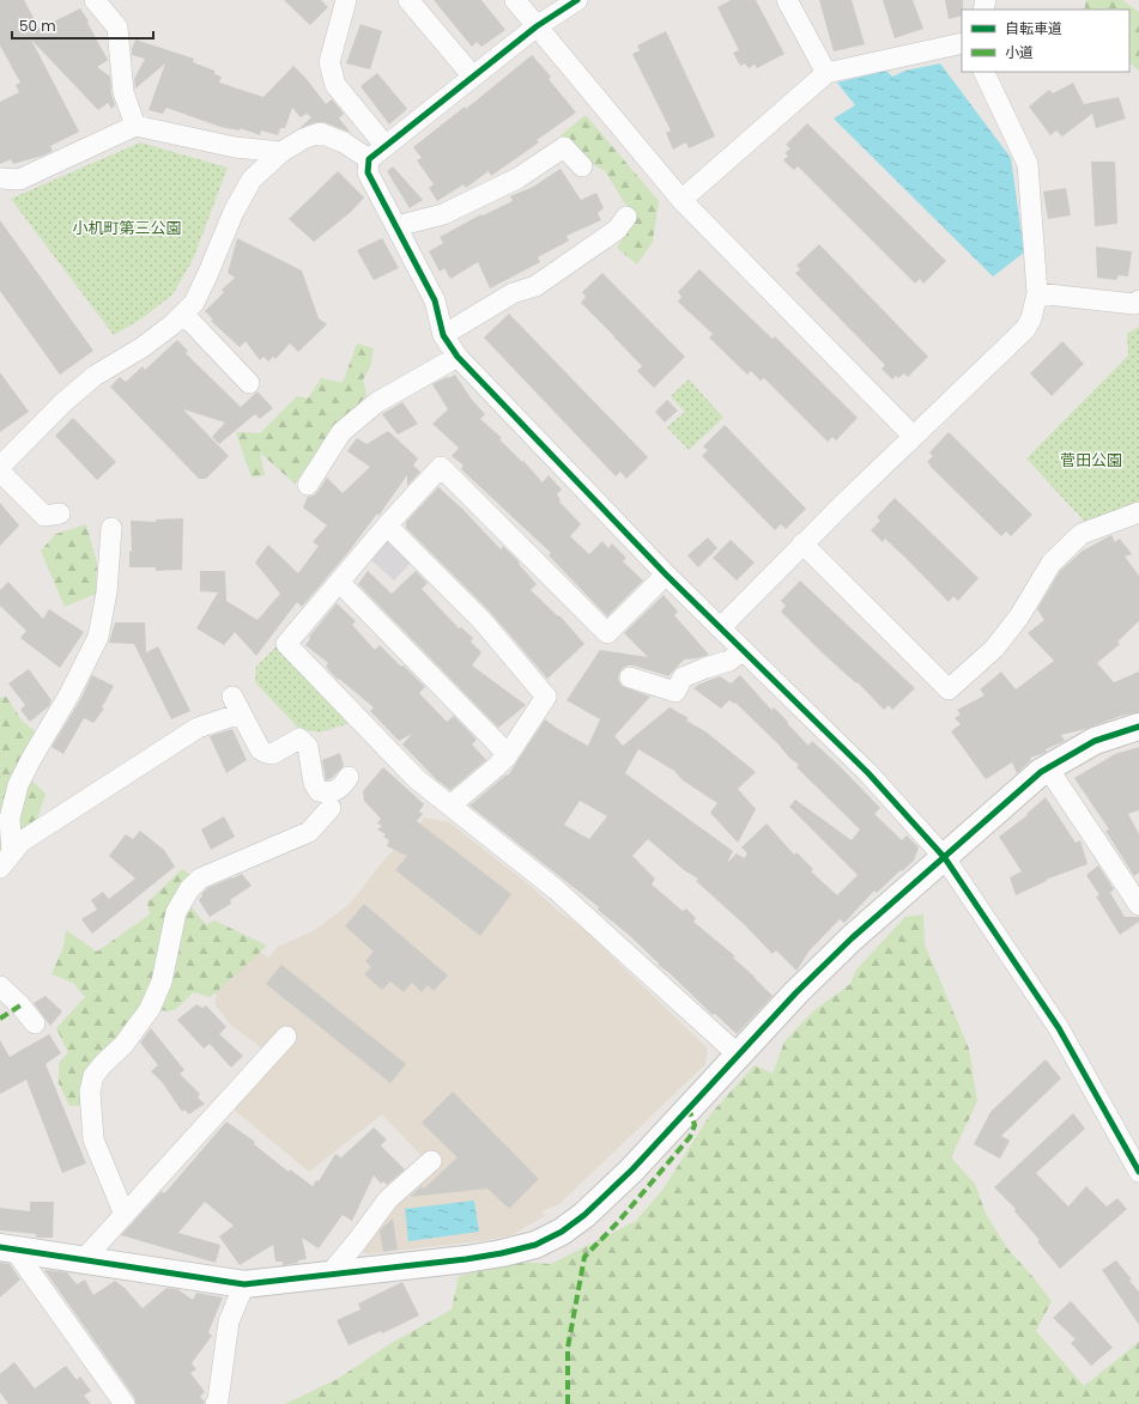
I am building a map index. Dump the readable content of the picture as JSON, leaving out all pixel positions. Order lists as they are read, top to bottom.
{
  "parks": ["小机町第三公園", "菅田公園"],
  "legend": ["自転車道", "小道"],
  "scale_bar": "50 m"
}
